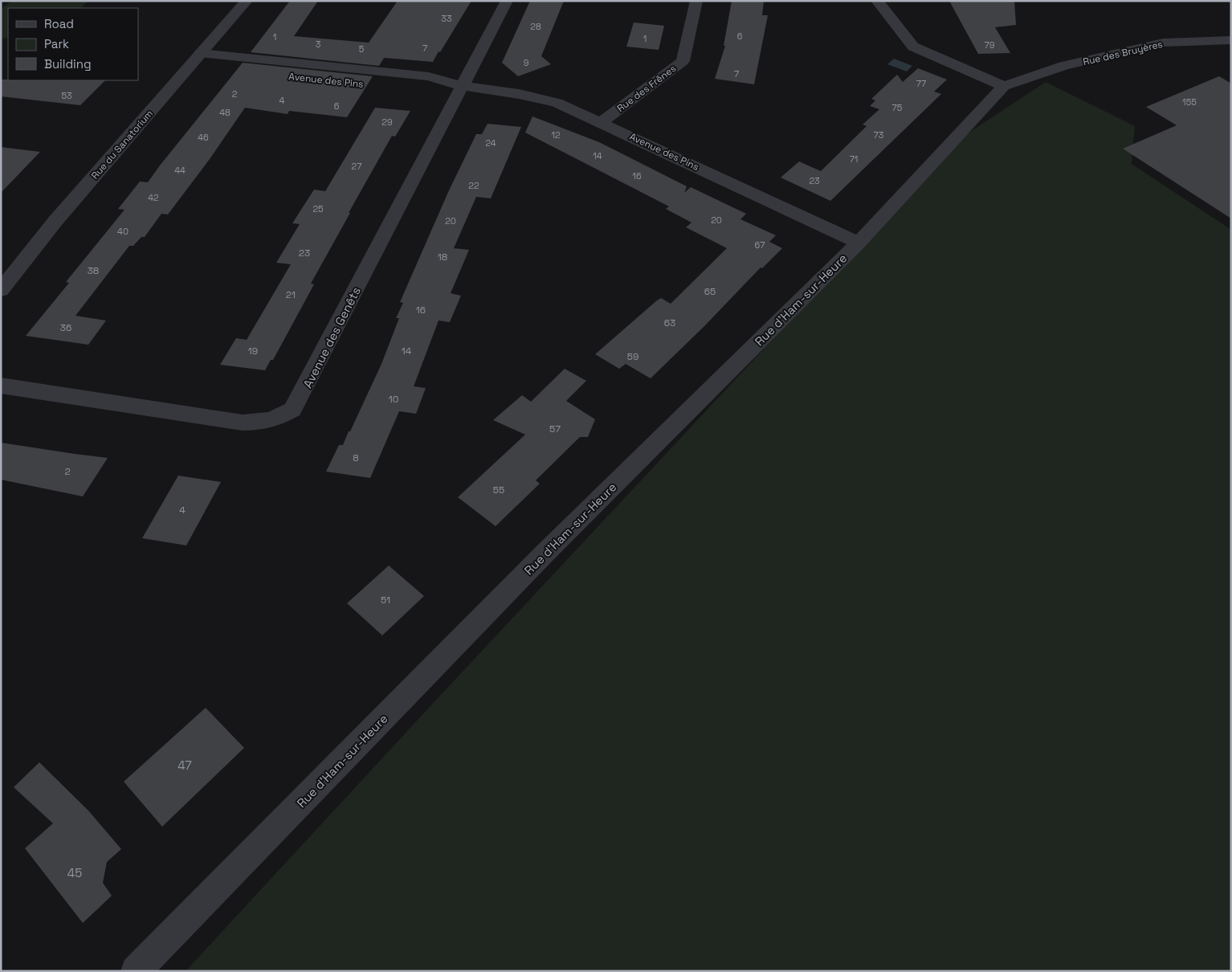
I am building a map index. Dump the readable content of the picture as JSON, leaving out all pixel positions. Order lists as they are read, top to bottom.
{
  "streets": {
    "street": [
      "Rue des Bruyères",
      "Avenue des Pins",
      "Rue des Frênes",
      "Rue du Sanatorium",
      "Rue d'Ham-sur-Heure",
      "Avenue des Genêts"
    ]
  },
  "crossings": [
    ["Rue des Bruyères", "Rue d'Ham-sur-Heure"],
    ["Avenue des Pins", "Rue des Frênes"],
    ["Avenue des Pins", "Rue du Sanatorium"],
    ["Avenue des Pins", "Rue d'Ham-sur-Heure"],
    ["Avenue des Pins", "Avenue des Genêts"]
  ],
  "house_numbers": [
    "33",
    "28",
    "6",
    "1",
    "1",
    "3",
    "79",
    "7",
    "5",
    "9",
    "7",
    "77",
    "2",
    "53",
    "4",
    "155",
    "6",
    "75",
    "48",
    "29",
    "12",
    "73",
    "46",
    "24",
    "14",
    "71",
    "27",
    "44",
    "16",
    "23",
    "22",
    "42",
    "25",
    "20",
    "20",
    "40",
    "67",
    "23",
    "18",
    "38",
    "65",
    "21",
    "16",
    "63",
    "36",
    "19",
    "14",
    "59",
    "10",
    "57",
    "8",
    "2",
    "55",
    "4",
    "51",
    "47",
    "45"
  ],
  "legend": ["Road", "Park", "Building"]
}
